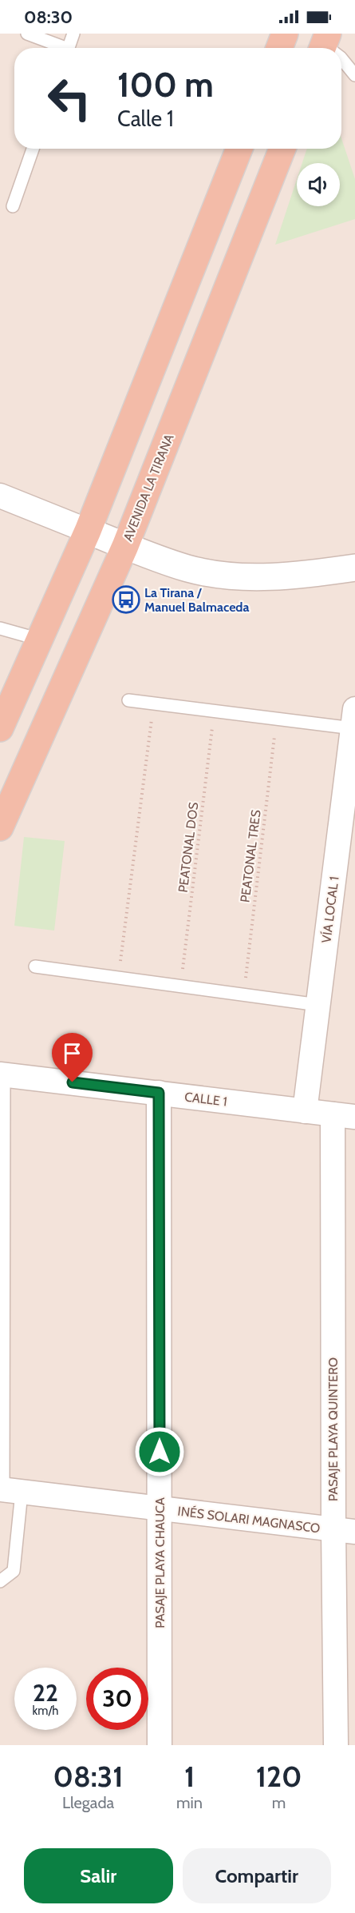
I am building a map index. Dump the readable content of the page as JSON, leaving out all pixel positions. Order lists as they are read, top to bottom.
{
  "streets": {
    "highway": ["AVENIDA LA TIRANA"],
    "street": [
      "VÍA LOCAL 1",
      "CALLE 1",
      "PASAJE PLAYA QUINTERO",
      "INÉS SOLARI MAGNASCO",
      "PASAJE PLAYA CHAUCA"
    ],
    "path": ["PEATONAL DOS", "PEATONAL TRES"]
  },
  "crossings": [
    ["VÍA LOCAL 1", "CALLE 1"],
    ["CALLE 1", "PASAJE PLAYA QUINTERO"],
    ["CALLE 1", "PASAJE PLAYA CHAUCA"],
    ["PASAJE PLAYA QUINTERO", "INÉS SOLARI MAGNASCO"],
    ["INÉS SOLARI MAGNASCO", "PASAJE PLAYA CHAUCA"]
  ],
  "places": {
    "bus stop": ["La Tirana / Manuel Balmaceda"]
  },
  "page": {
    "status": "08:30",
    "turn": ["100 m", "Calle 1"],
    "speed": "22 km/h",
    "limit": "30",
    "eta": [
      "08:31",
      "Llegada",
      "1",
      "min",
      "120",
      "m"
    ],
    "buttons": ["Salir", "Compartir"]
  }
}
